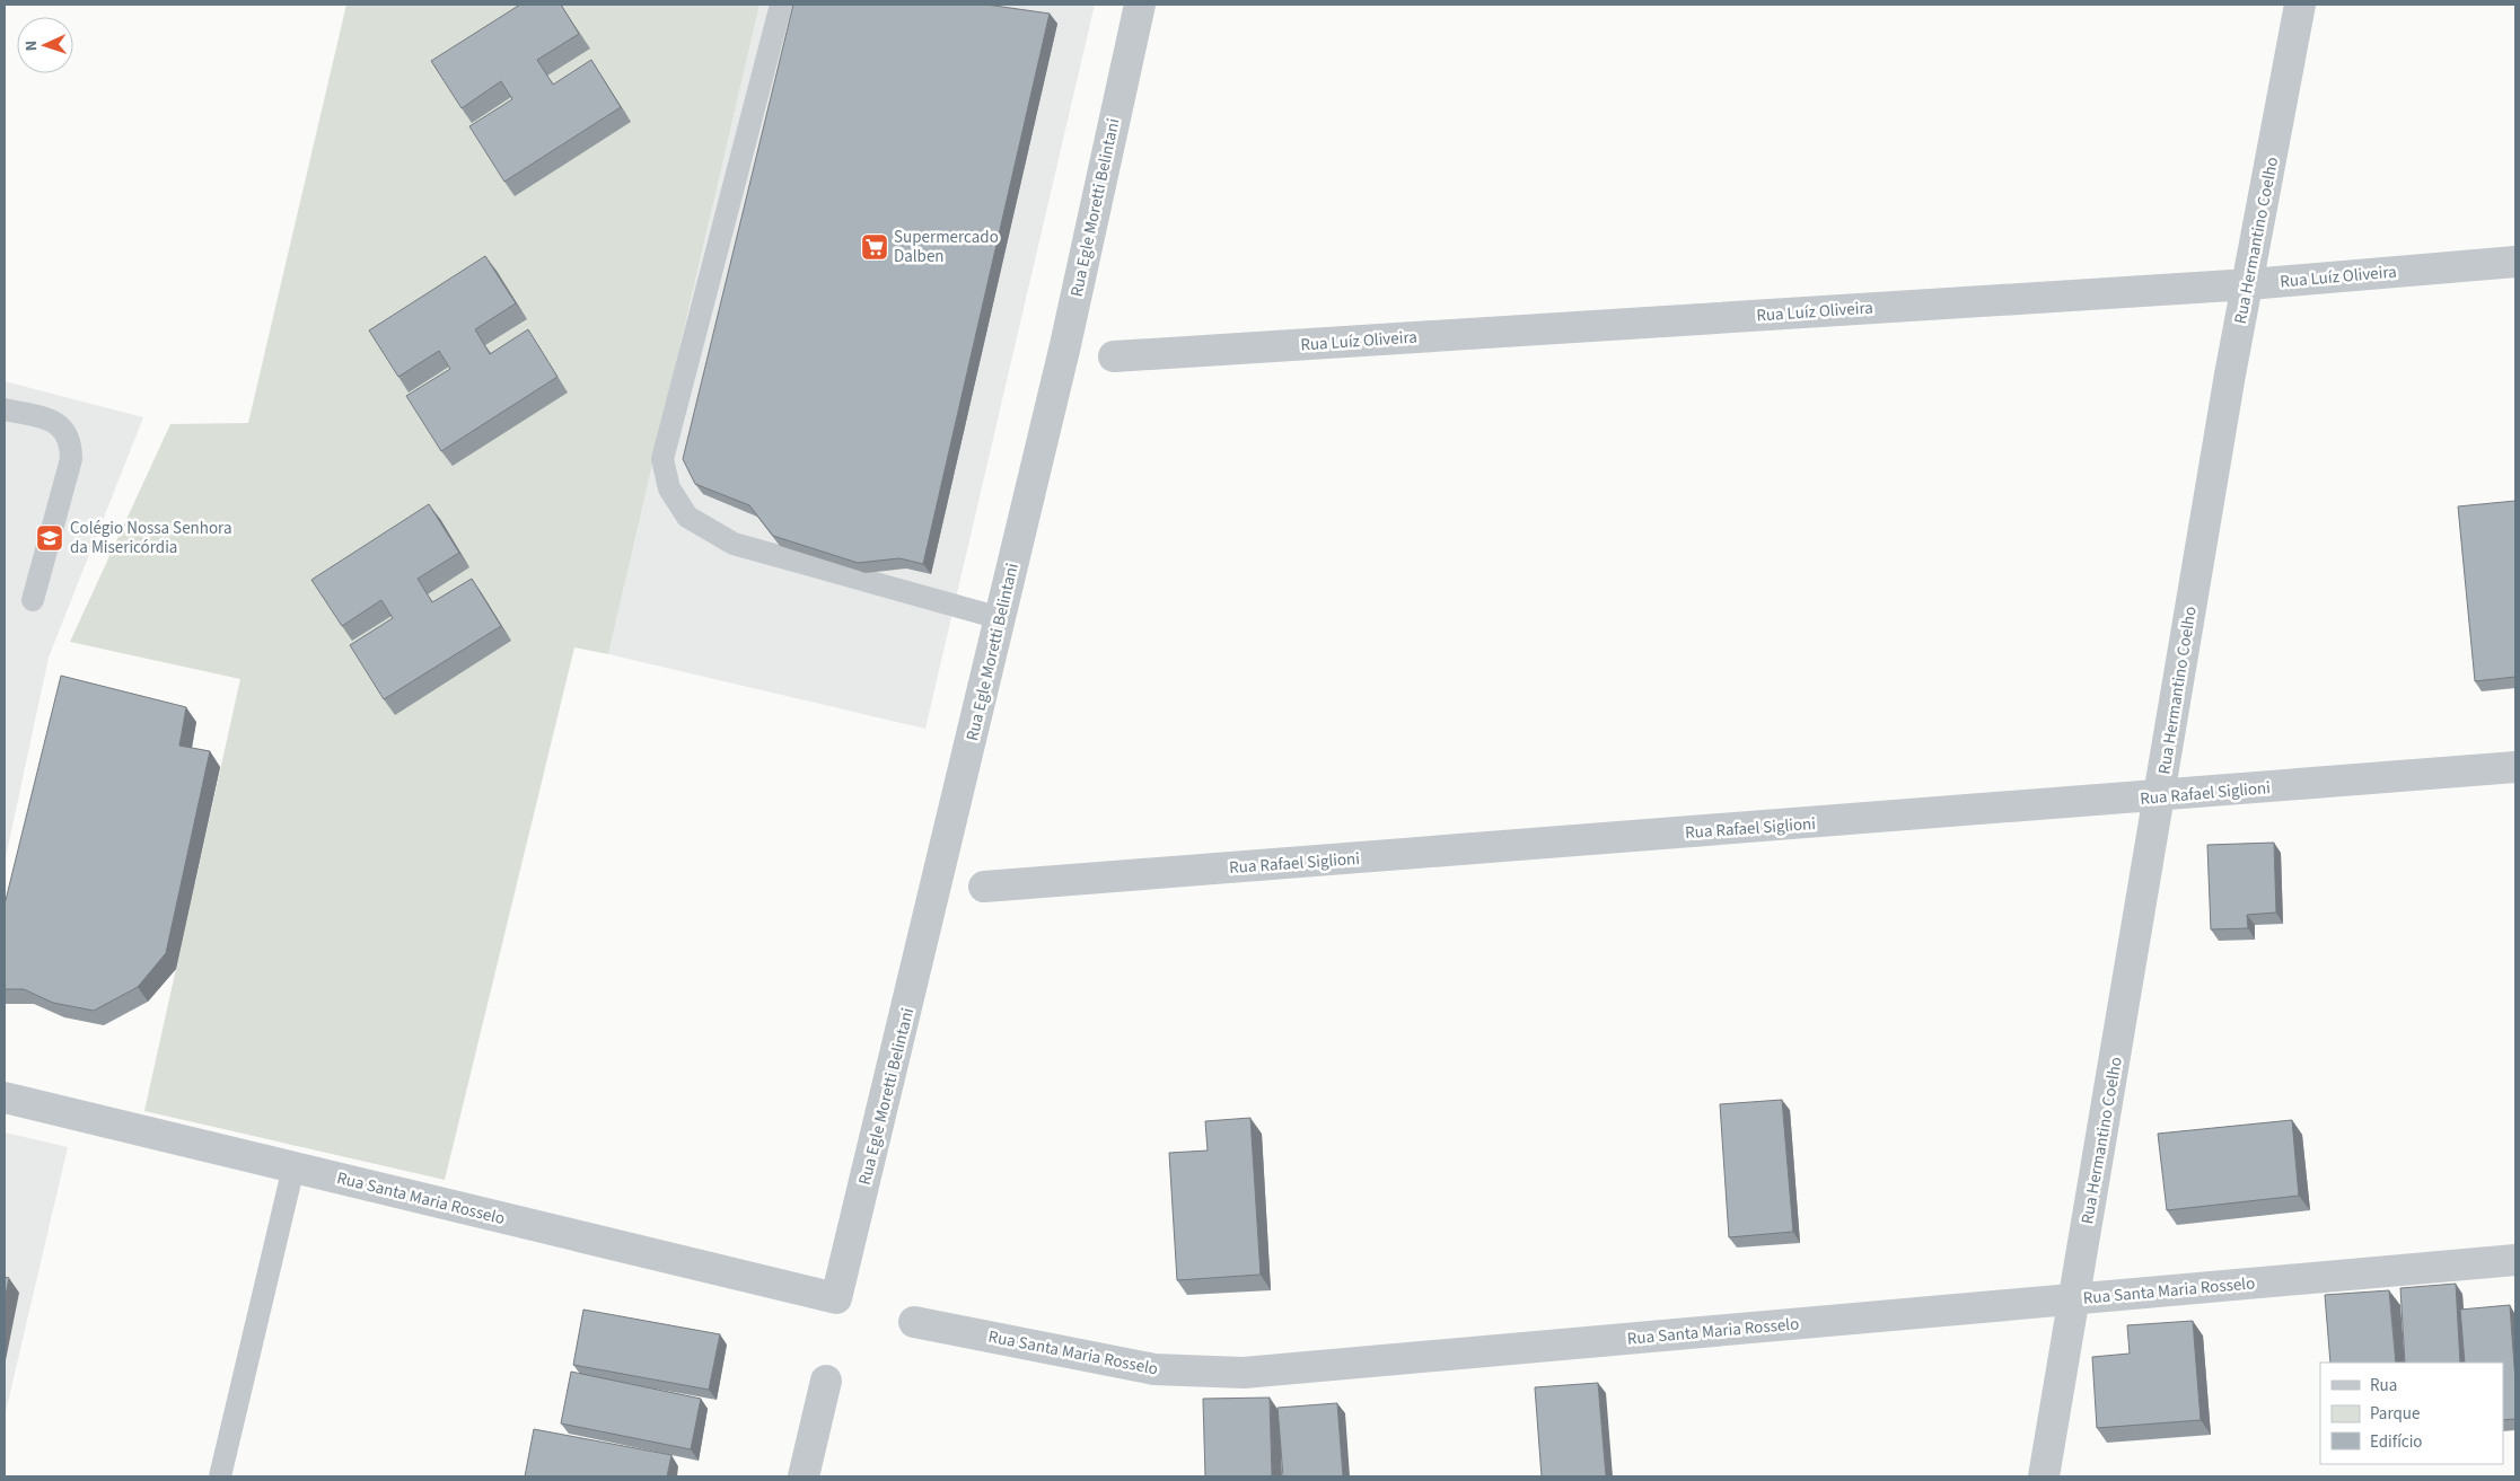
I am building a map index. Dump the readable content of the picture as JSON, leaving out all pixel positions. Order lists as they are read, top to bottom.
{
  "streets": {
    "street": [
      "Rua Egle Moretti Belintani",
      "Rua Hermantino Coelho",
      "Rua Luíz Oliveira",
      "Rua Rafael Siglioni",
      "Rua Santa Maria Rosselo"
    ]
  },
  "crossings": [
    ["Rua Egle Moretti Belintani", "Rua Santa Maria Rosselo"],
    ["Rua Hermantino Coelho", "Rua Luíz Oliveira"],
    ["Rua Hermantino Coelho", "Rua Rafael Siglioni"],
    ["Rua Hermantino Coelho", "Rua Santa Maria Rosselo"]
  ],
  "places": {
    "supermarket": ["Supermercado Dalben"],
    "school or university": ["Colégio Nossa Senhora da Misericórdia"]
  },
  "legend": ["Rua", "Parque", "Edifício"],
  "north": "left"
}
